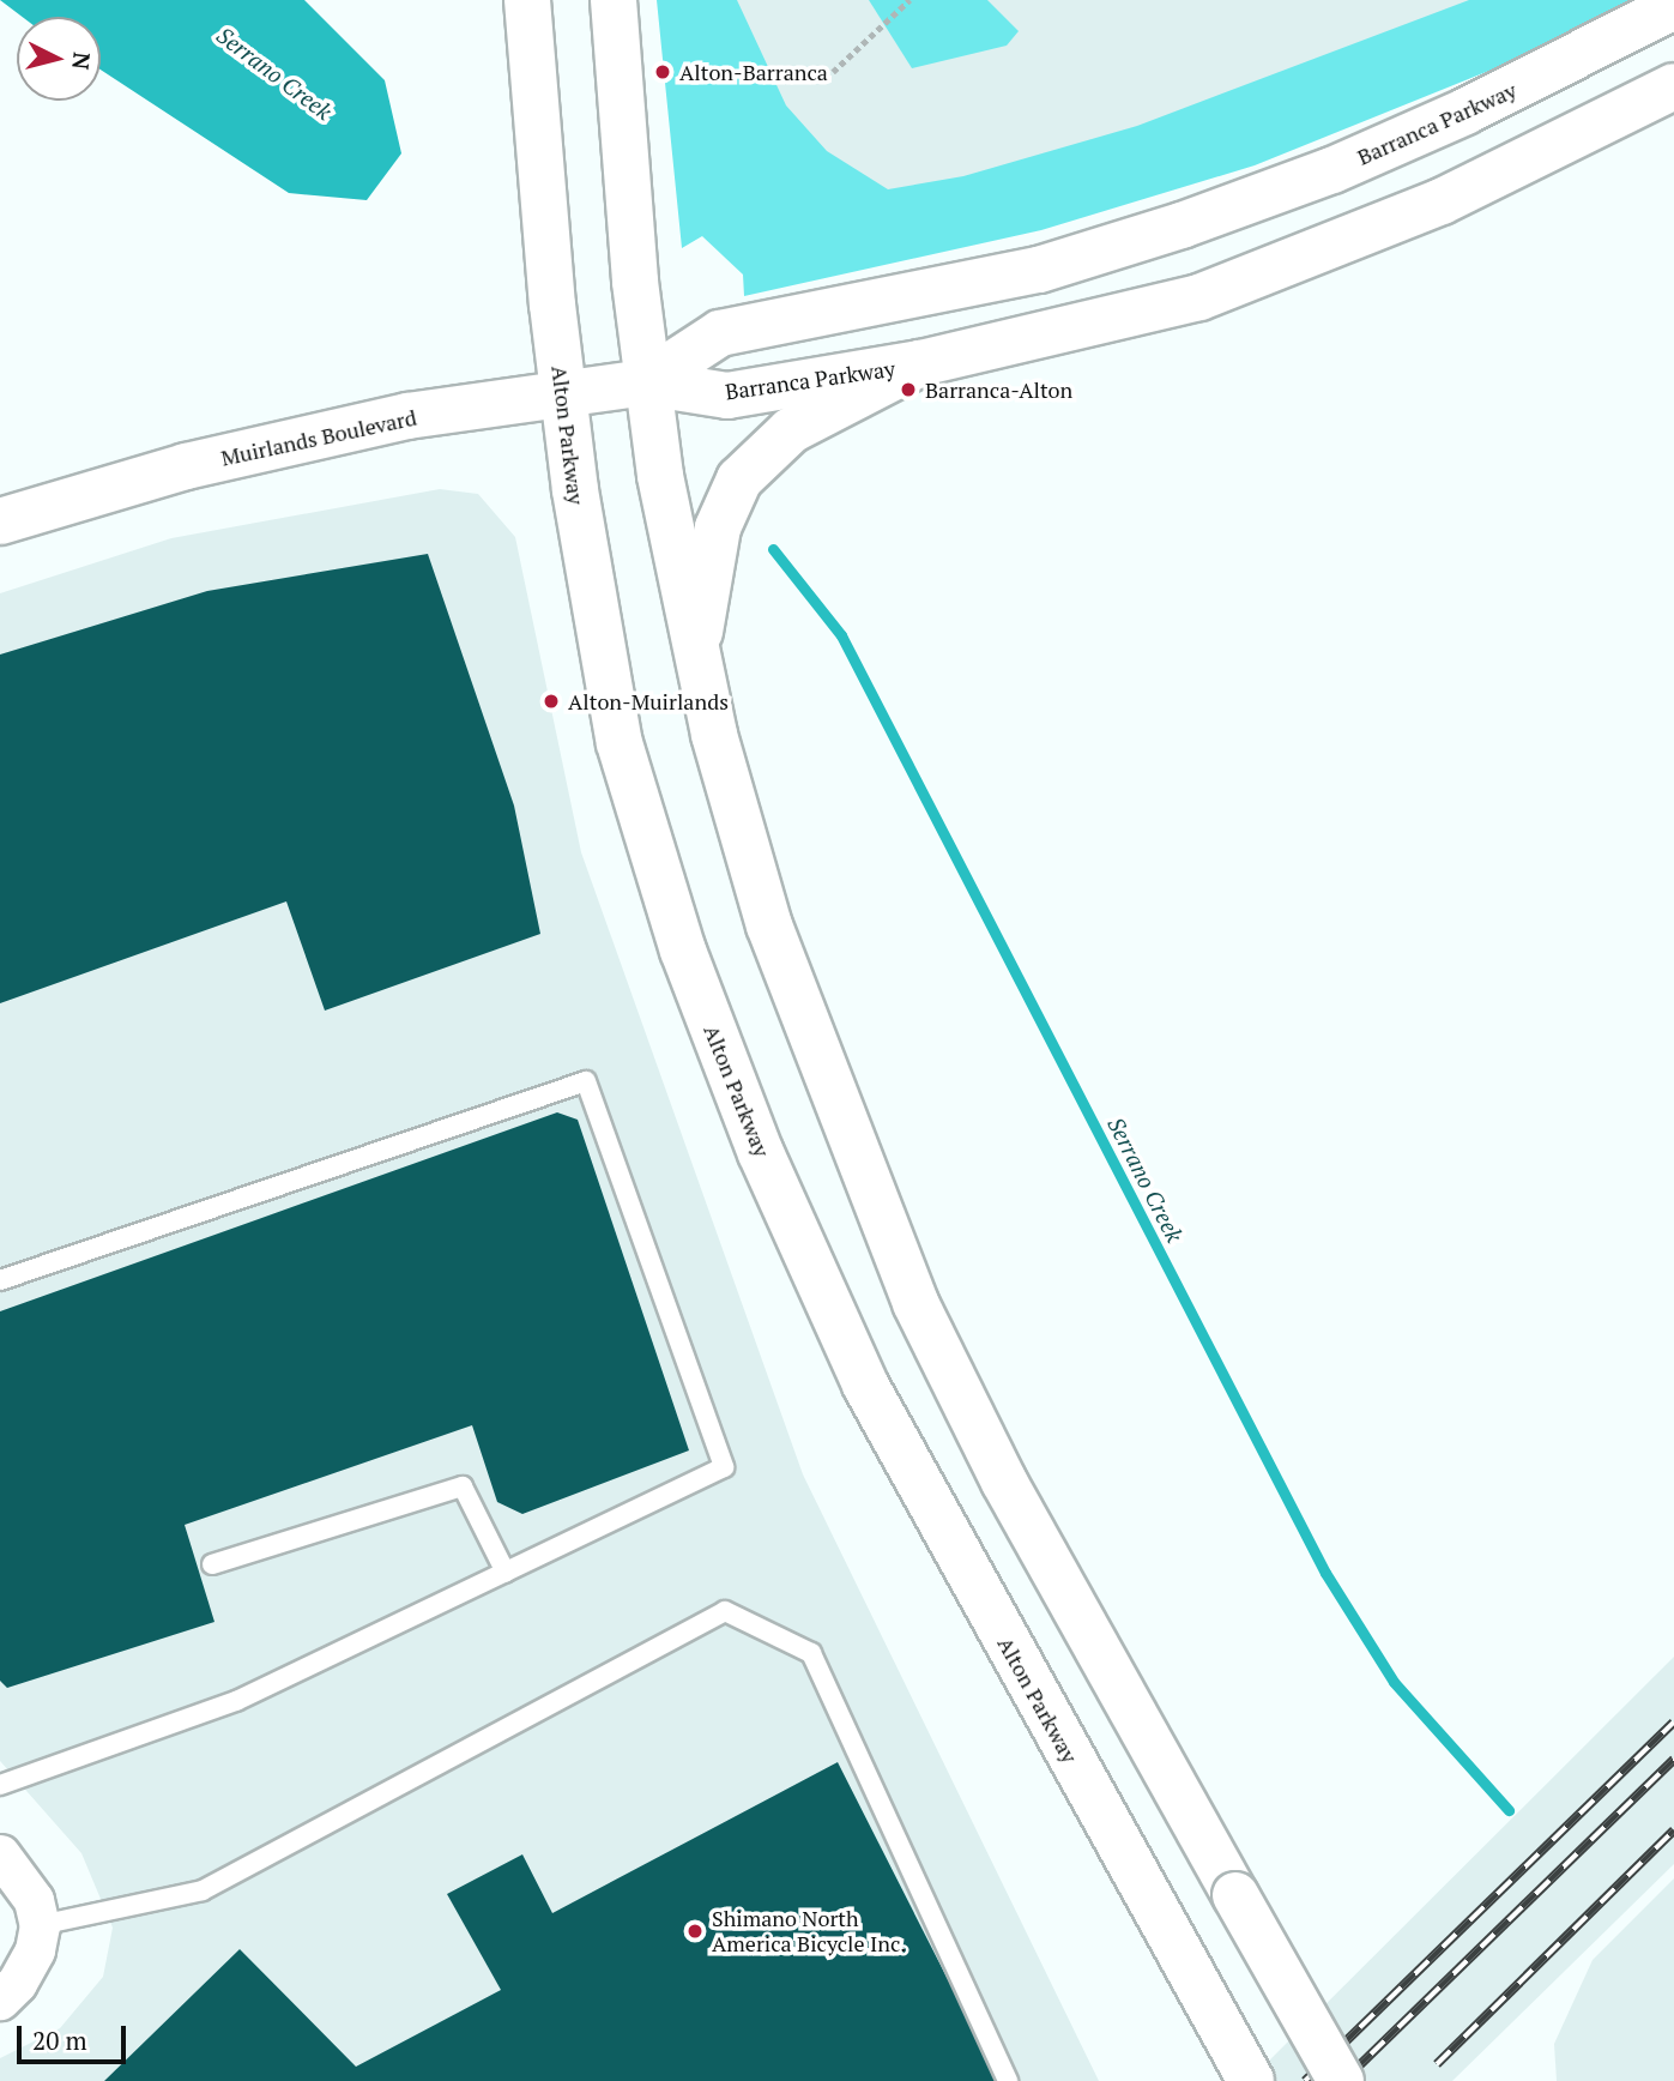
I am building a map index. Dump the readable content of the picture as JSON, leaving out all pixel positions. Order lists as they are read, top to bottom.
{
  "streets": {
    "main road": ["Barranca Parkway", "Alton Parkway", "Muirlands Boulevard"]
  },
  "crossings": [
    ["Barranca Parkway", "Muirlands Boulevard"],
    ["Alton Parkway", "Muirlands Boulevard"]
  ],
  "water": ["Serrano Creek"],
  "places": [
    "Alton-Barranca",
    "Barranca-Alton",
    "Alton-Muirlands",
    "Shimano North America Bicycle Inc."
  ],
  "scale_bar": "20 m",
  "north": "right"
}
